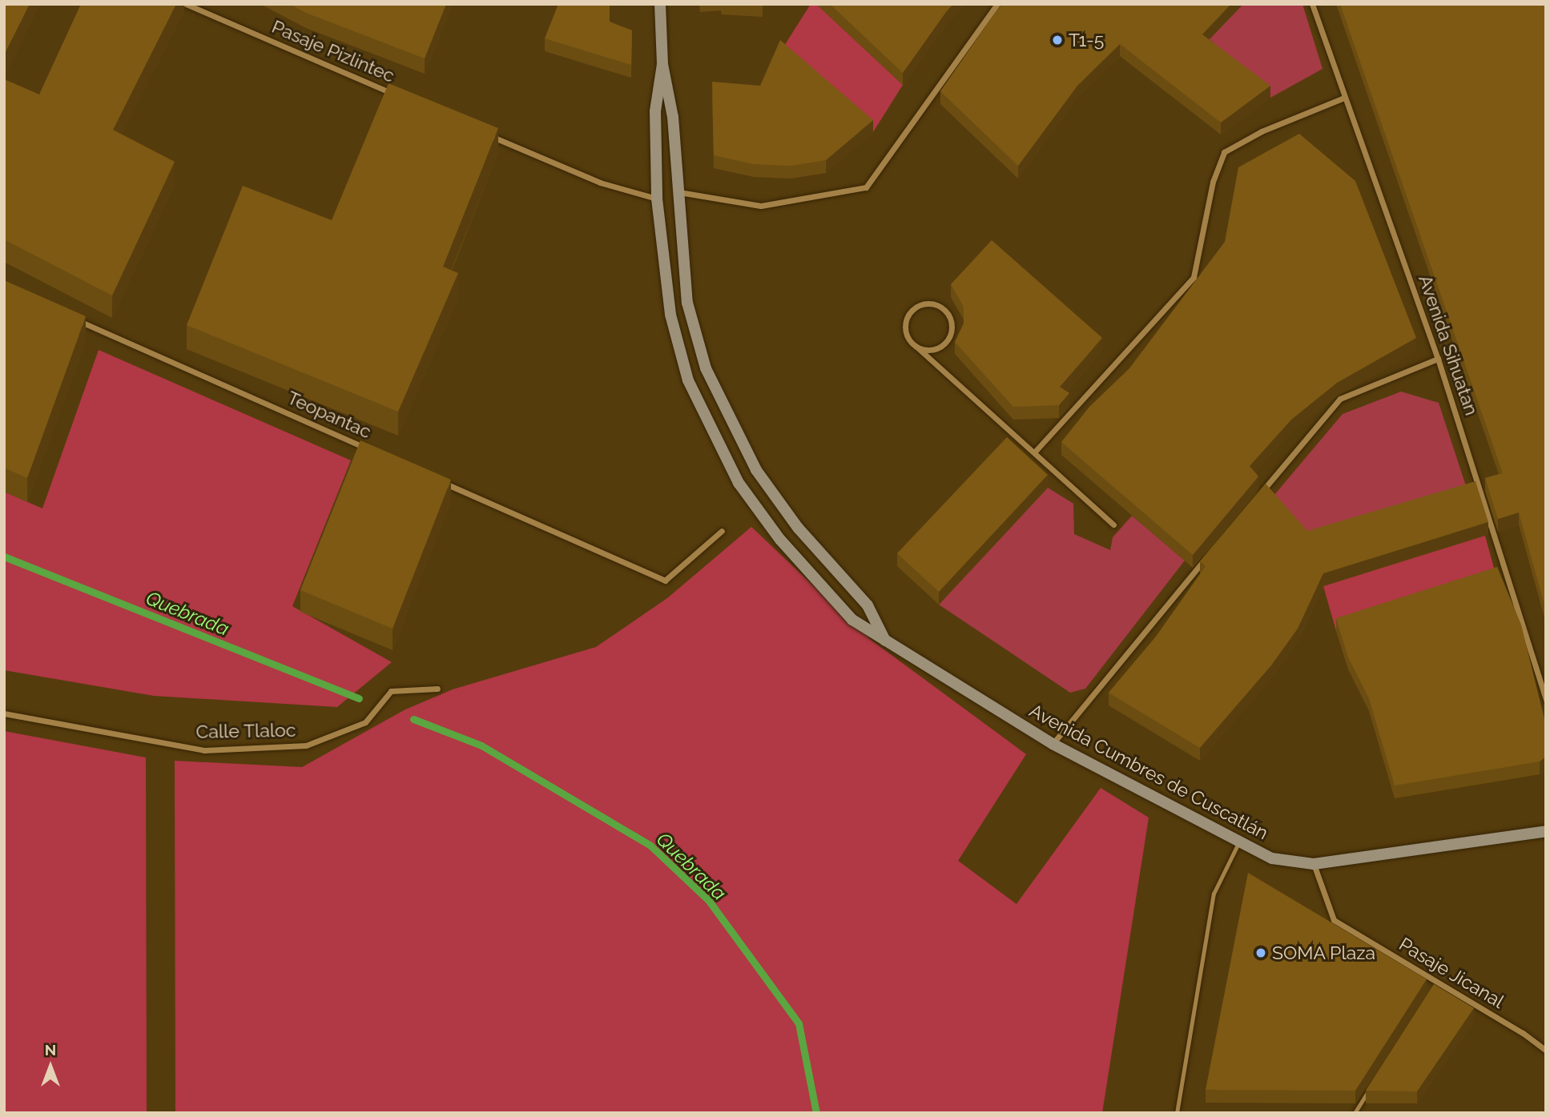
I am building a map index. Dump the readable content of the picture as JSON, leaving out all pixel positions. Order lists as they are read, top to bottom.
{
  "streets": {
    "main road": ["Avenida Cumbres de Cuscatlán"],
    "street": [
      "Pasaje Pizlintec",
      "Avenida Sihuatan",
      "Teopantac",
      "Calle Tlaloc",
      "Pasaje Jicanal"
    ]
  },
  "crossings": [
    ["Avenida Cumbres de Cuscatlán", "Pasaje Jicanal"]
  ],
  "water": ["Quebrada"],
  "places": ["T1-5", "SOMA Plaza"],
  "north": "top"
}
